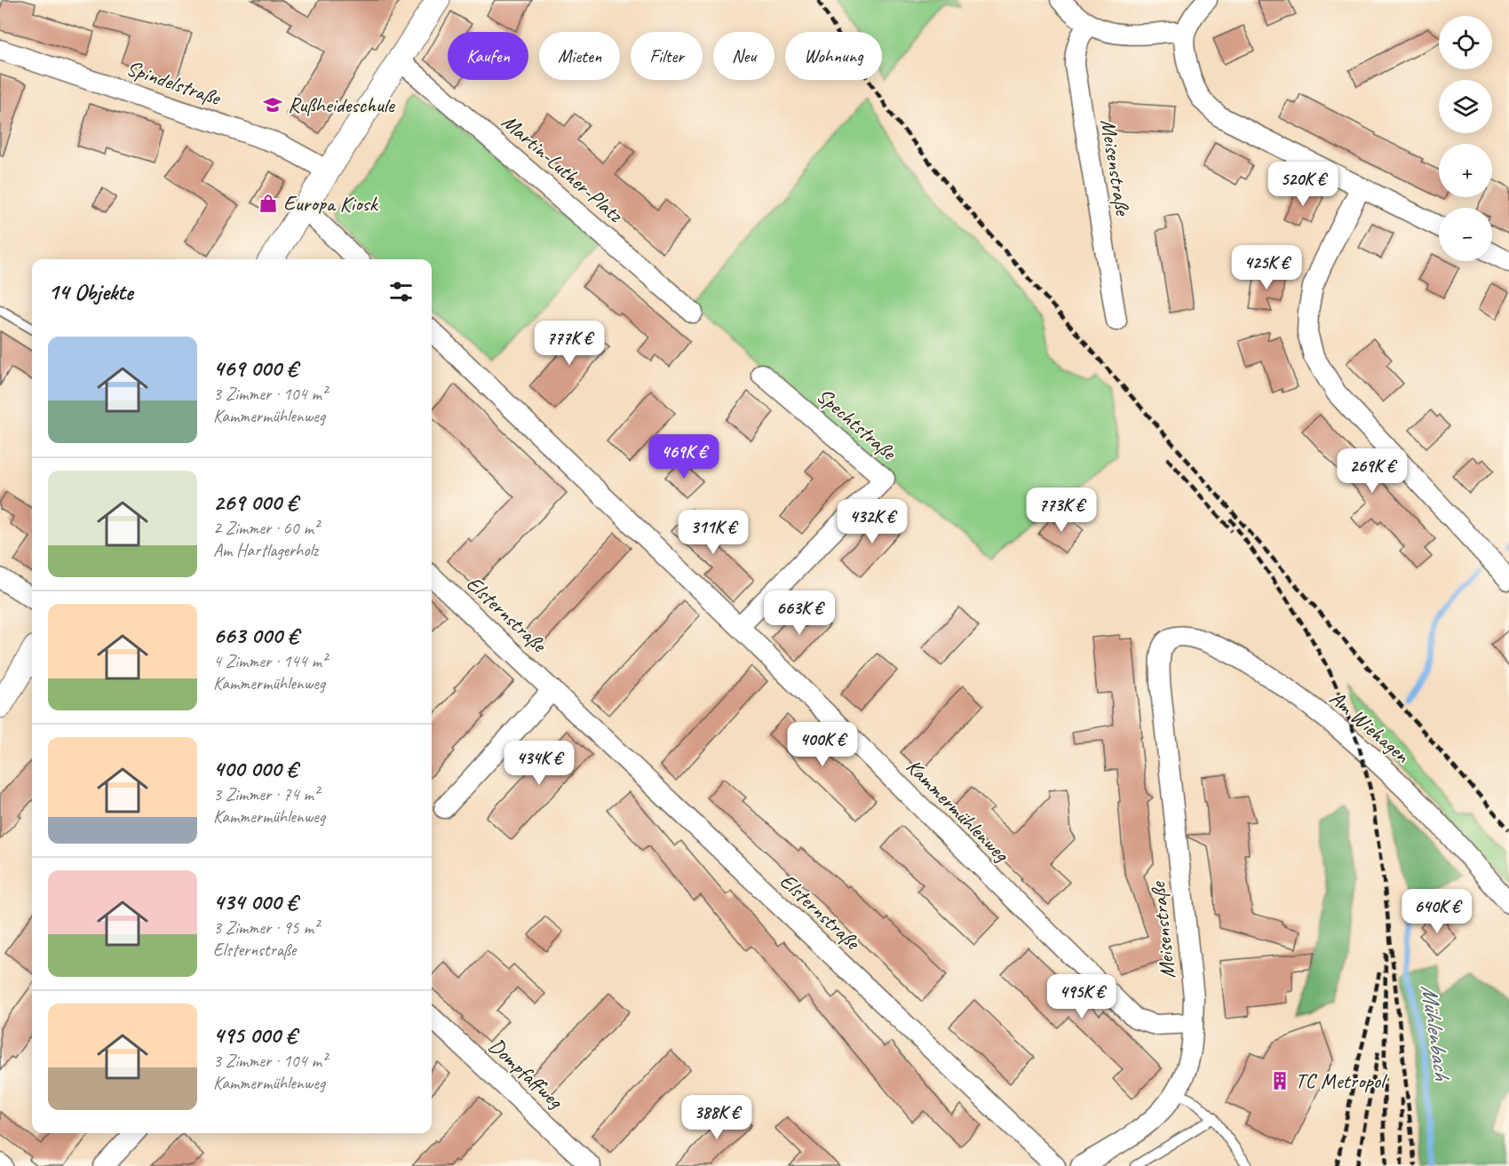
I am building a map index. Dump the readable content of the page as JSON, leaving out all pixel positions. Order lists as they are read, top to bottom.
{
  "streets": {
    "street": [
      "Spindelstraße",
      "Meisenstraße",
      "Martin-Luther-Platz",
      "Spechtstraße",
      "Elsternstraße",
      "Am Wiehagen",
      "Kammermühlenweg",
      "Dompfaffweg"
    ]
  },
  "crossings": [
    ["Meisenstraße", "Am Wiehagen"],
    ["Meisenstraße", "Kammermühlenweg"],
    ["Spechtstraße", "Kammermühlenweg"]
  ],
  "water": ["Mühlenbach"],
  "places": {
    "school or university": ["Rußheideschule"],
    "shop": ["Europa Kiosk"],
    "building": ["TC Metropol"]
  },
  "page": {
    "map_buttons": ["+", "−"],
    "chip": [
      "Kaufen",
      "Mieten",
      "Filter",
      "Neu",
      "Wohnung"
    ],
    "price": [
      "520K €",
      "425K €",
      "777K €",
      "469K €",
      "269K €",
      "773K €",
      "432K €",
      "311K €",
      "663K €",
      "400K €",
      "434K €",
      "640K €",
      "495K €",
      "388K €"
    ],
    "heading": "14 Objekte",
    "list": [
      {
        "name": "469 000 €",
        "note": "3 Zimmer · 104 m² · Kammermühlenweg"
      },
      {
        "name": "269 000 €",
        "note": "2 Zimmer · 60 m² · Am Hartlagerholz"
      },
      {
        "name": "663 000 €",
        "note": "4 Zimmer · 144 m² · Kammermühlenweg"
      },
      {
        "name": "400 000 €",
        "note": "3 Zimmer · 74 m² · Kammermühlenweg"
      },
      {
        "name": "434 000 €",
        "note": "3 Zimmer · 95 m² · Elsternstraße"
      },
      {
        "name": "495 000 €",
        "note": "3 Zimmer · 104 m² · Kammermühlenweg"
      }
    ]
  }
}
